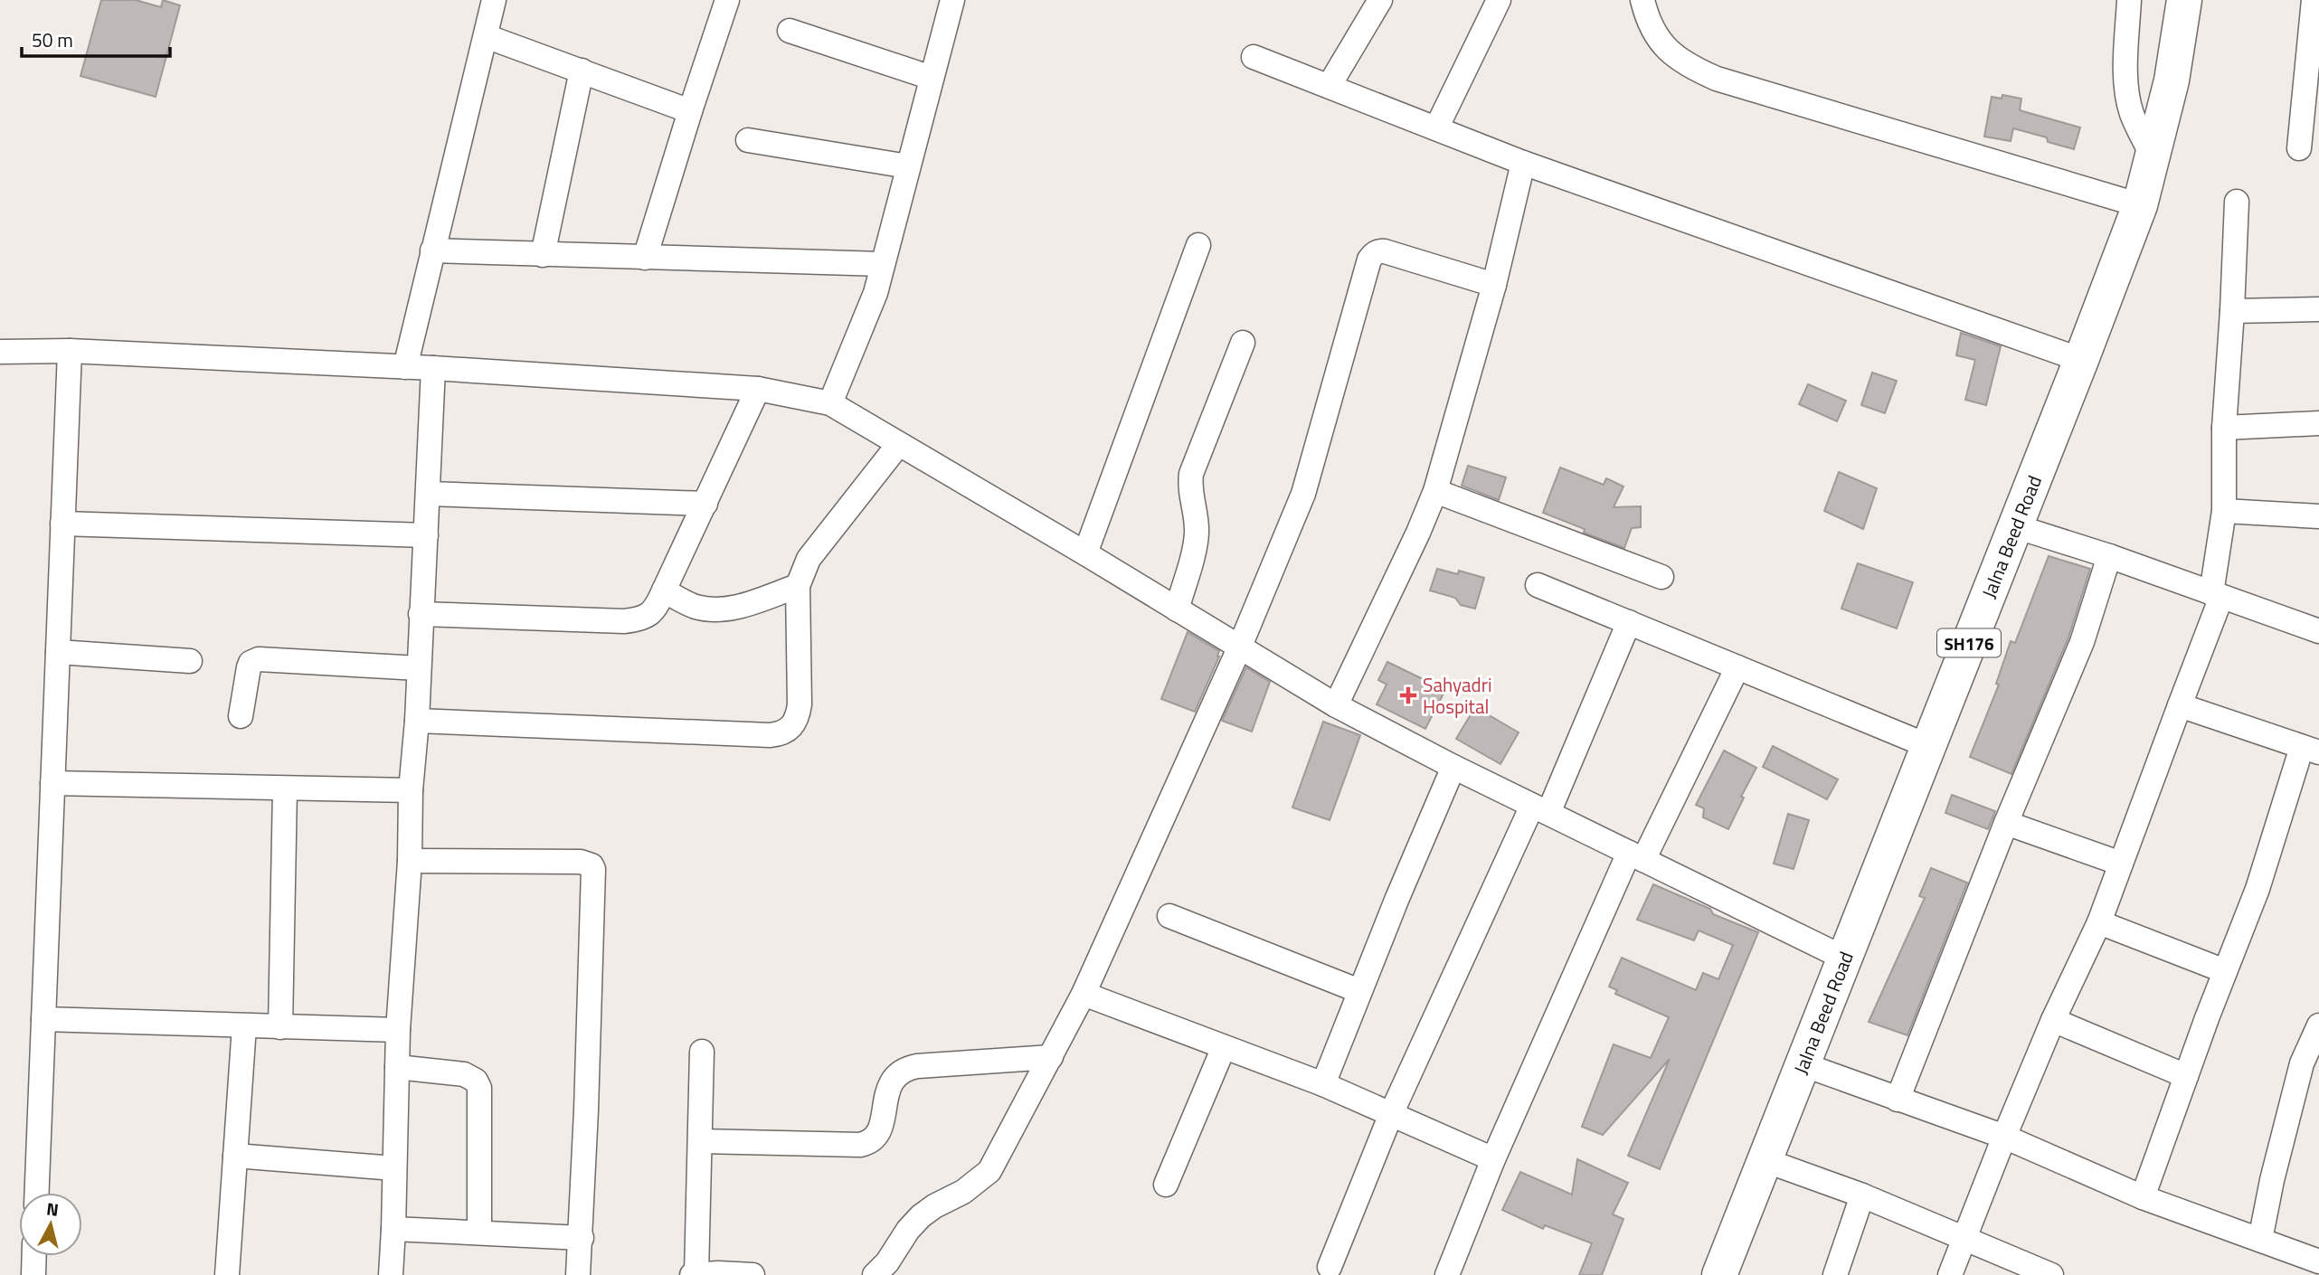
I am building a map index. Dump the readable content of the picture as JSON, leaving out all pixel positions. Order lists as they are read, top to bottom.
{
  "streets": {
    "main road": ["Jalna Beed Road", "SH176"]
  },
  "places": {
    "health": ["Sahyadri Hospital"]
  },
  "scale_bar": "50 m",
  "north": "top"
}
